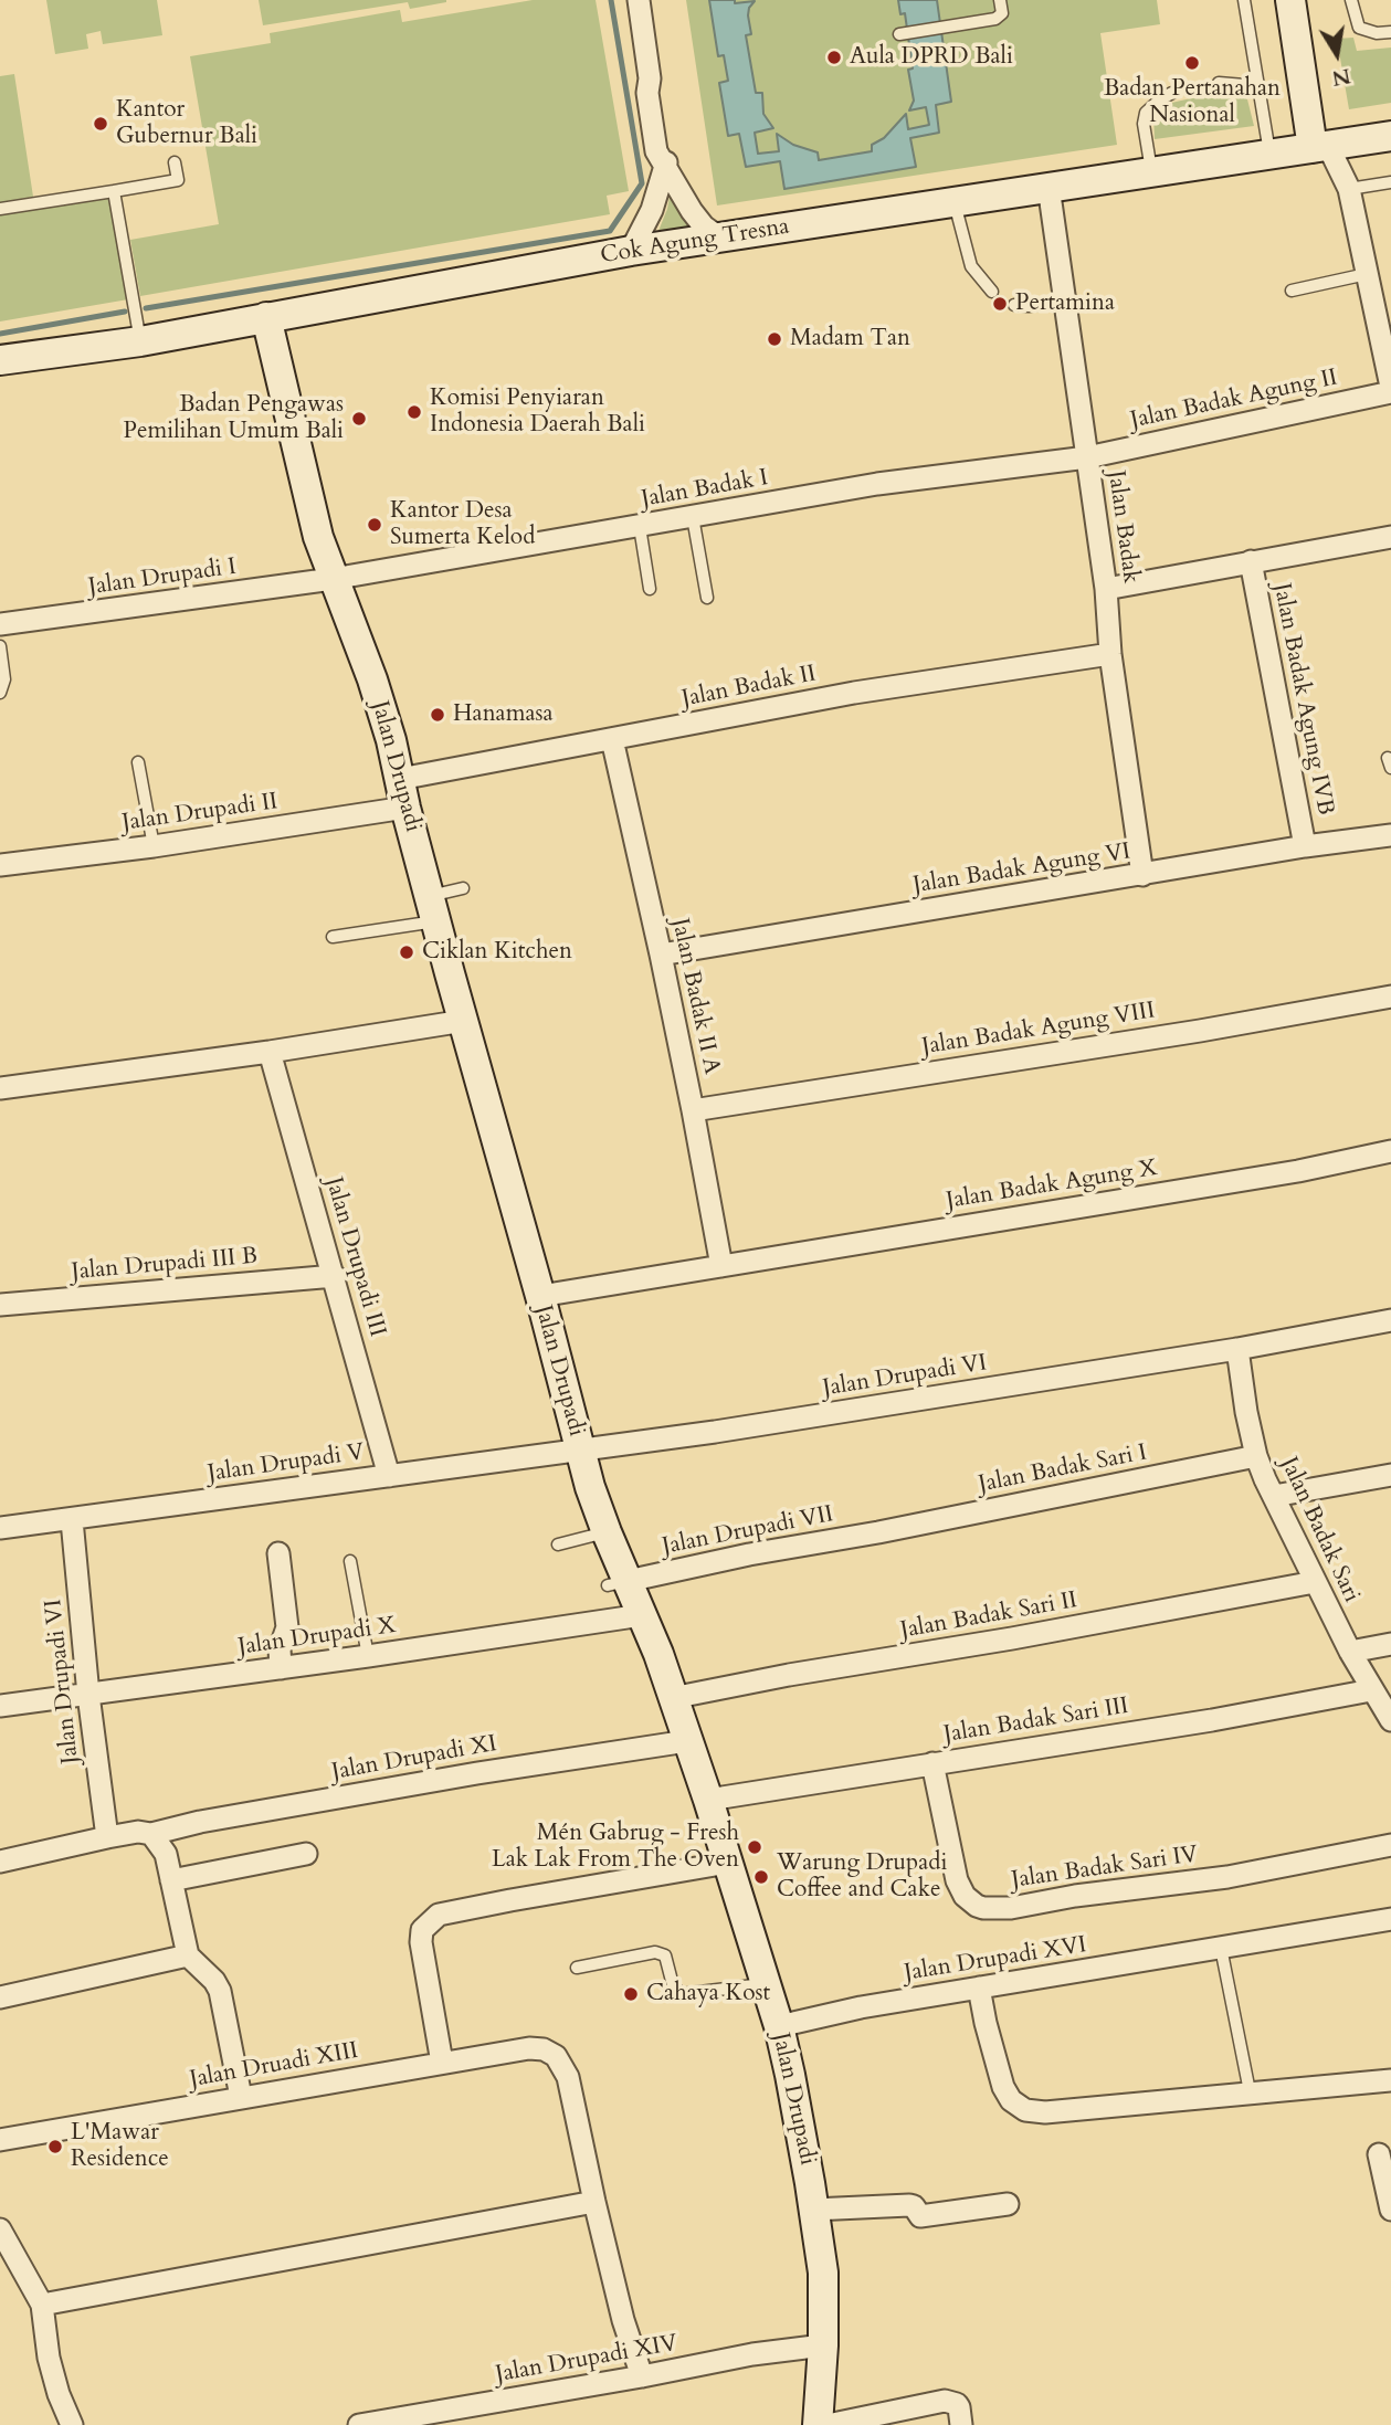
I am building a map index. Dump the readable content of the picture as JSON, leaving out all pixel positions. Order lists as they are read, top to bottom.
{
  "streets": {
    "street": [
      "Cok Agung Tresna",
      "Jalan Badak Agung II",
      "Jalan Badak I",
      "Jalan Badak",
      "Jalan Drupadi I",
      "Jalan Badak II",
      "Jalan Badak Agung IVB",
      "Jalan Drupadi",
      "Jalan Drupadi II",
      "Jalan Badak Agung VI",
      "Jalan Badak II A",
      "Jalan Badak Agung VIII",
      "Jalan Badak Agung X",
      "Jalan Drupadi III",
      "Jalan Drupadi III B",
      "Jalan Drupadi VI",
      "Jalan Drupadi V",
      "Jalan Badak Sari I",
      "Jalan Badak Sari",
      "Jalan Drupadi VII",
      "Jalan Badak Sari II",
      "Jalan Drupadi X",
      "Jalan Badak Sari III",
      "Jalan Drupadi XI",
      "Jalan Badak Sari IV",
      "Jalan Drupadi XVI",
      "Jalan Druadi XIII",
      "Jalan Drupadi XIV"
    ]
  },
  "crossings": [
    ["Cok Agung Tresna", "Jalan Badak"],
    ["Cok Agung Tresna", "Jalan Drupadi"],
    ["Jalan Badak Agung II", "Jalan Badak I"],
    ["Jalan Badak Agung II", "Jalan Badak"],
    ["Jalan Badak I", "Jalan Badak"],
    ["Jalan Badak I", "Jalan Drupadi I"],
    ["Jalan Badak I", "Jalan Drupadi"],
    ["Jalan Badak", "Jalan Badak II"],
    ["Jalan Badak", "Jalan Badak Agung VI"],
    ["Jalan Drupadi I", "Jalan Drupadi"],
    ["Jalan Badak II", "Jalan Drupadi"],
    ["Jalan Badak II", "Jalan Badak II A"],
    ["Jalan Badak Agung IVB", "Jalan Badak Agung VI"],
    ["Jalan Drupadi", "Jalan Drupadi II"],
    ["Jalan Drupadi", "Jalan Badak Agung X"],
    ["Jalan Drupadi", "Jalan Drupadi VI"],
    ["Jalan Drupadi", "Jalan Drupadi V"],
    ["Jalan Drupadi", "Jalan Drupadi VII"],
    ["Jalan Drupadi", "Jalan Badak Sari II"],
    ["Jalan Drupadi", "Jalan Drupadi X"],
    ["Jalan Drupadi", "Jalan Badak Sari III"],
    ["Jalan Drupadi", "Jalan Drupadi XI"],
    ["Jalan Drupadi", "Jalan Drupadi XVI"],
    ["Jalan Drupadi", "Jalan Drupadi XIV"],
    ["Jalan Badak Agung VI", "Jalan Badak II A"],
    ["Jalan Badak II A", "Jalan Badak Agung VIII"],
    ["Jalan Badak II A", "Jalan Badak Agung X"],
    ["Jalan Drupadi III", "Jalan Drupadi III B"],
    ["Jalan Drupadi III", "Jalan Drupadi V"],
    ["Jalan Drupadi VI", "Jalan Drupadi V"],
    ["Jalan Drupadi VI", "Jalan Badak Sari"],
    ["Jalan Drupadi VI", "Jalan Drupadi X"],
    ["Jalan Drupadi VI", "Jalan Drupadi XI"],
    ["Jalan Badak Sari I", "Jalan Badak Sari"],
    ["Jalan Badak Sari I", "Jalan Drupadi VII"],
    ["Jalan Badak Sari", "Jalan Badak Sari II"],
    ["Jalan Badak Sari", "Jalan Badak Sari III"],
    ["Jalan Badak Sari III", "Jalan Badak Sari IV"]
  ],
  "places": [
    "Aula DPRD Bali",
    "Badan Pertanahan Nasional",
    "Kantor Gubernur Bali",
    "Pertamina",
    "Madam Tan",
    "Komisi Penyiaran Indonesia Daerah Bali",
    "Badan Pengawas Pemilihan Umum Bali",
    "Kantor Desa Sumerta Kelod",
    "Hanamasa",
    "Ciklan Kitchen",
    "Mén Gabrug - Fresh Lak Lak From The Oven",
    "Warung Drupadi Coffee and Cake",
    "Cahaya Kost",
    "L'Mawar Residence"
  ],
  "north": "bottom"
}
